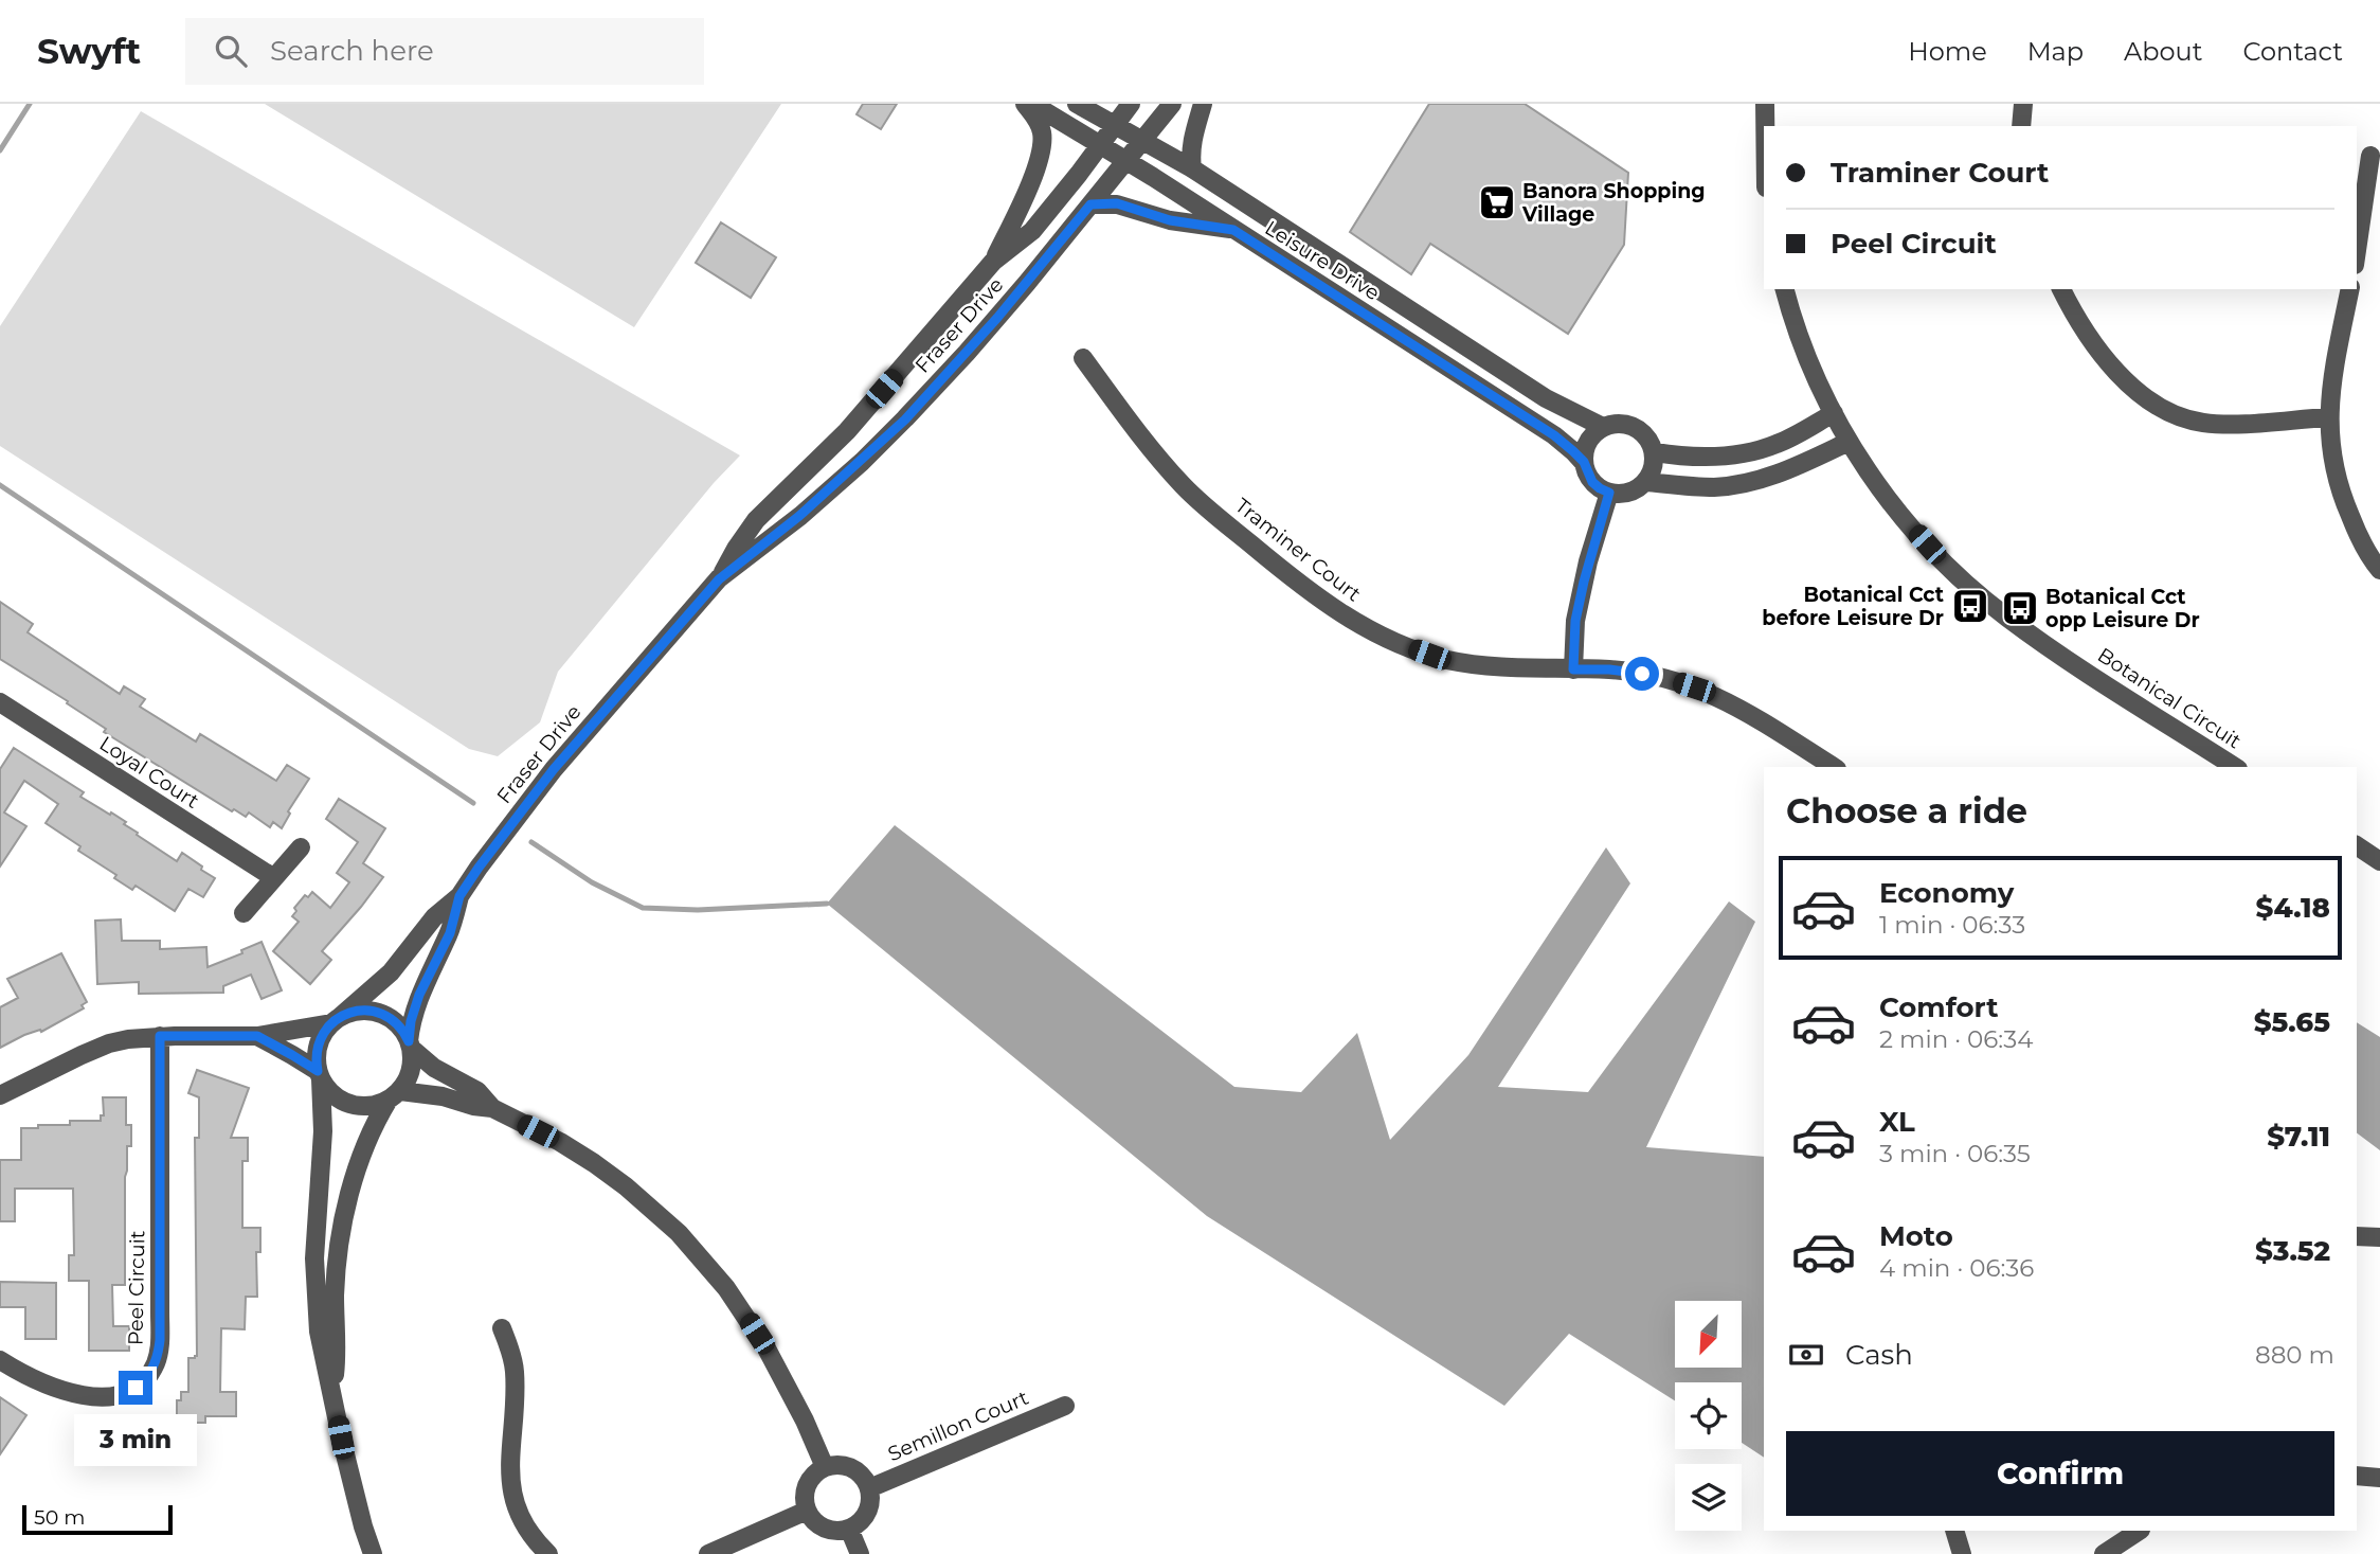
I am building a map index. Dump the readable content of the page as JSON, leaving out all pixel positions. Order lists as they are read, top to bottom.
{
  "streets": {
    "street": [
      "Leisure Drive",
      "Fraser Drive",
      "Traminer Court",
      "Botanical Circuit",
      "Loyal Court",
      "Peel Circuit",
      "Semillon Court"
    ]
  },
  "crossings": [
    ["Leisure Drive", "Fraser Drive"]
  ],
  "places": {
    "supermarket": ["Banora Shopping Village"],
    "bus stop": ["Botanical Cct before Leisure Dr", "Botanical Cct opp Leisure Dr"]
  },
  "scale_bar": "50 m",
  "north": "bottom left",
  "page": {
    "header": "Swyft",
    "search": "Search here",
    "nav": [
      "Home",
      "Map",
      "About",
      "Contact"
    ],
    "banner": ["Traminer Court", "Peel Circuit"],
    "heading": "Choose a ride",
    "list": [
      {
        "name": "Economy",
        "note": "1 min · 06:33",
        "value": "$4.18"
      },
      {
        "name": "Comfort",
        "note": "2 min · 06:34",
        "value": "$5.65"
      },
      {
        "name": "XL",
        "note": "3 min · 06:35",
        "value": "$7.11"
      },
      {
        "name": "Moto",
        "note": "4 min · 06:36",
        "value": "$3.52"
      }
    ],
    "pay": ["Cash", "880 m"],
    "bubble": "3 min",
    "buttons": "Confirm",
    "scale": "50 m"
  }
}
